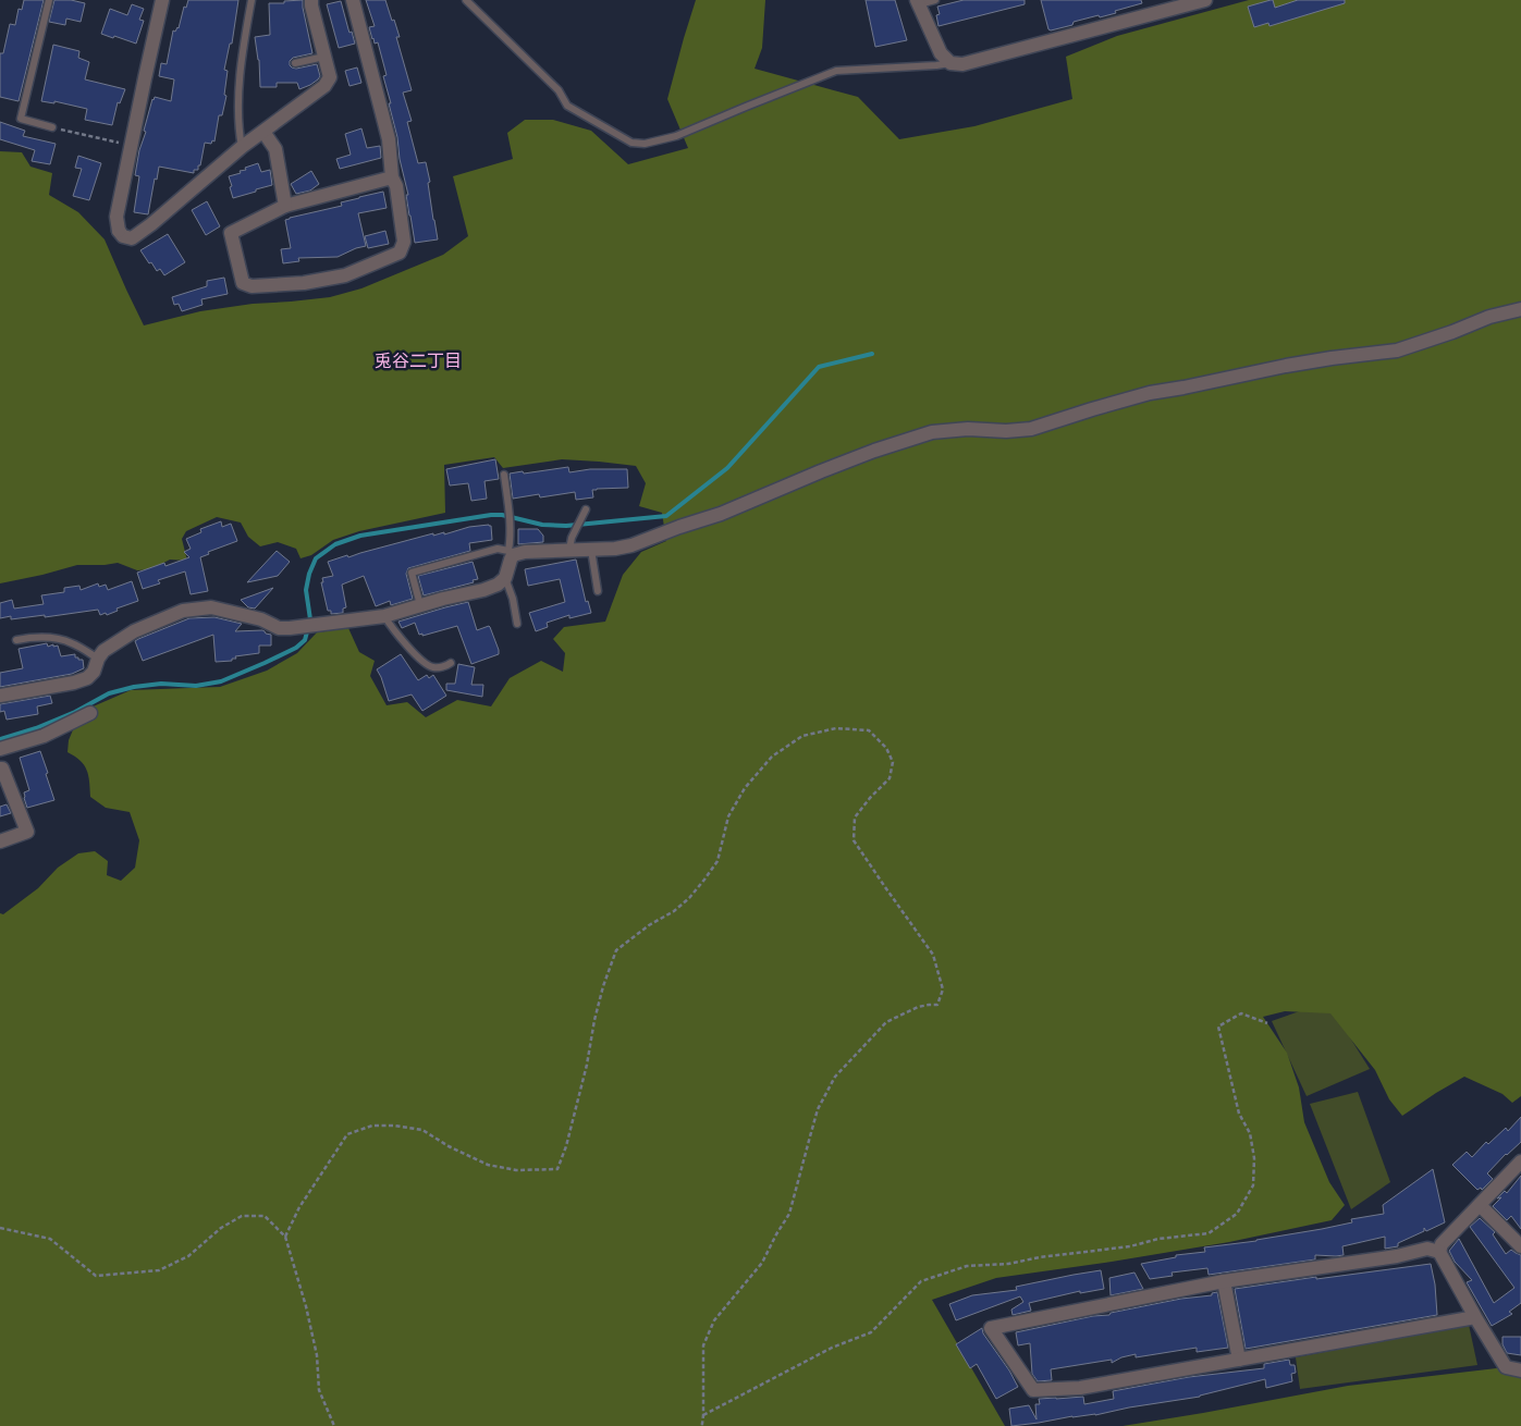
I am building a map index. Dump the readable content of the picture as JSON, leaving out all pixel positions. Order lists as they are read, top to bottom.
{
  "districts": ["兎谷二丁目"]
}
